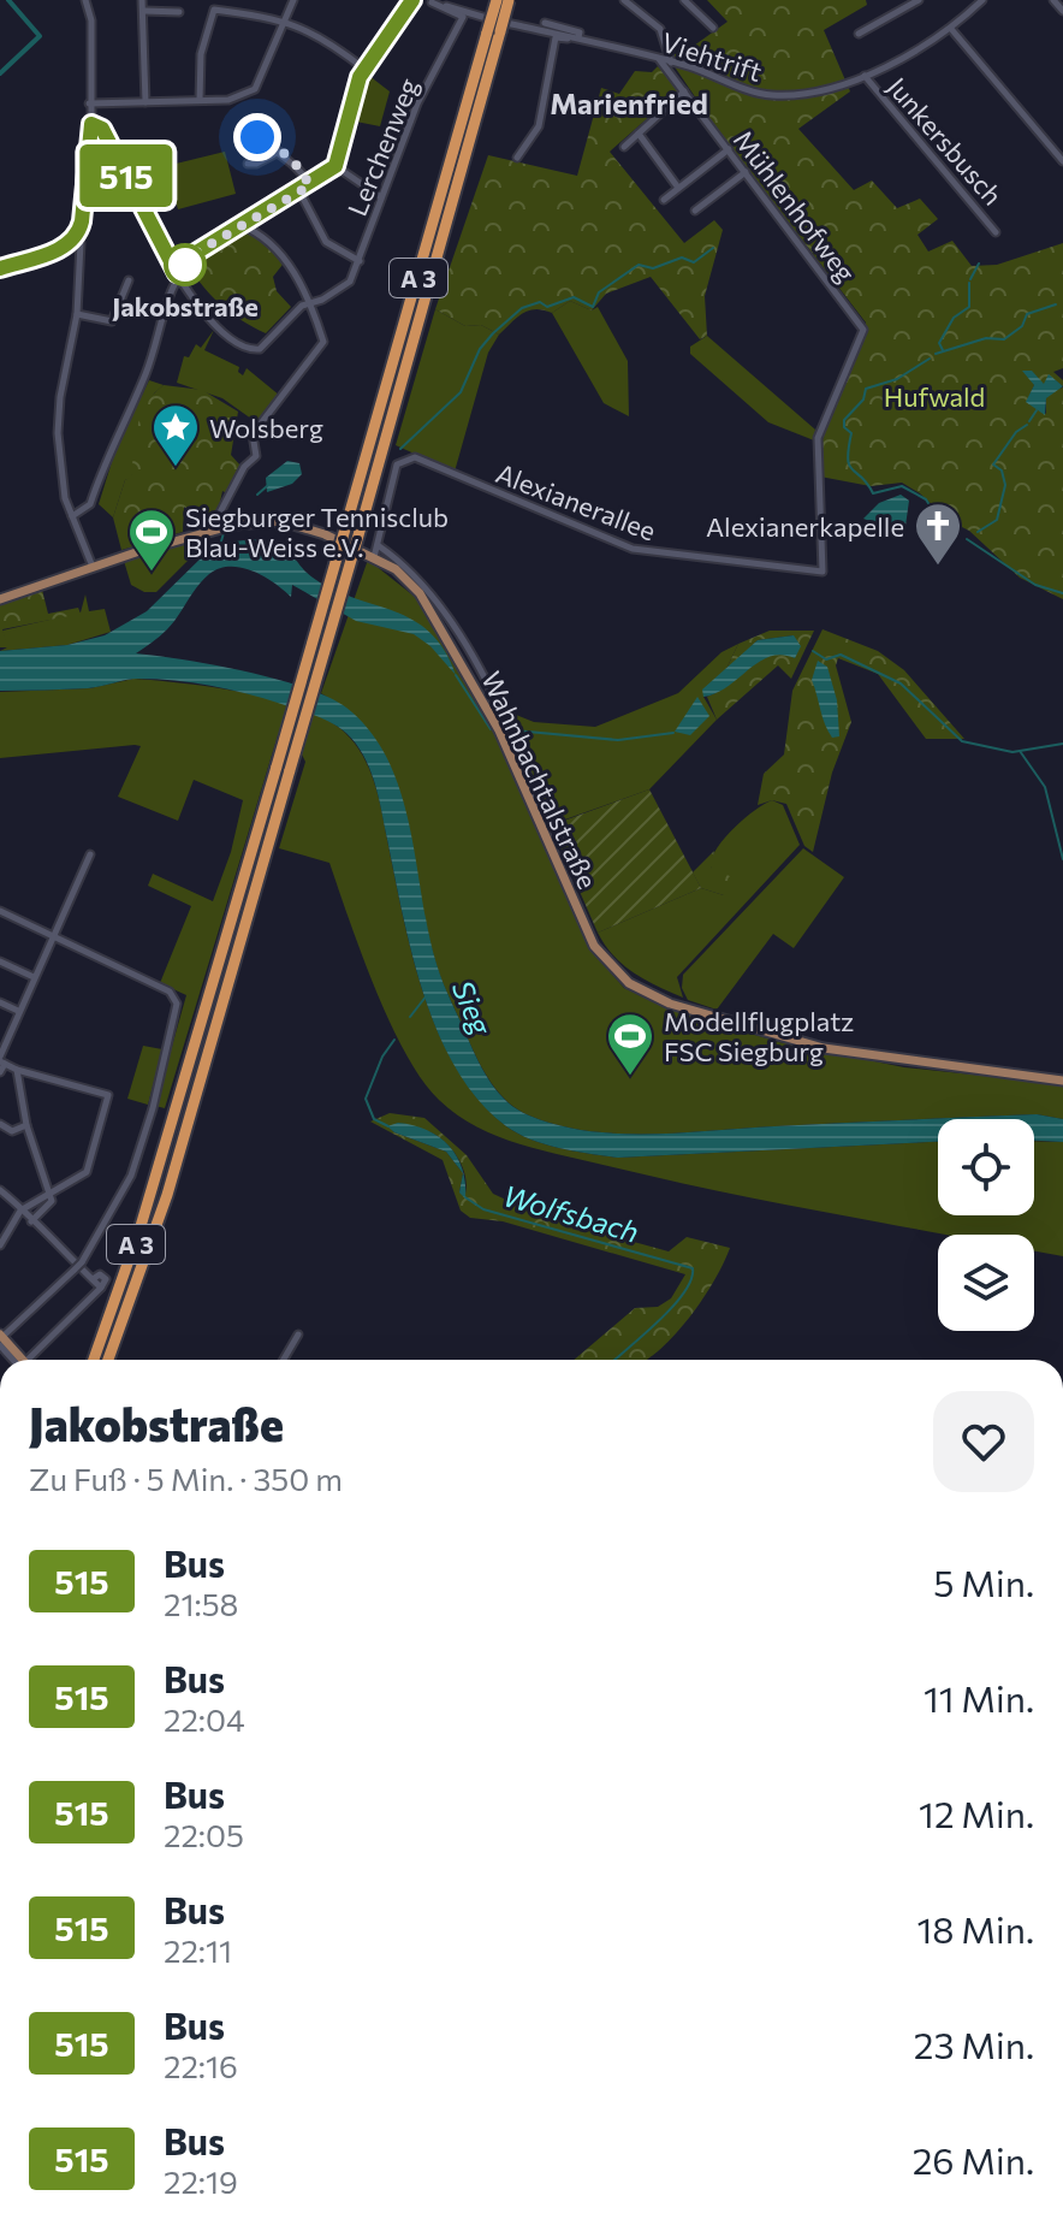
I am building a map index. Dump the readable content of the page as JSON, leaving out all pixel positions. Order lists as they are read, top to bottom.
{
  "streets": {
    "highway": ["A 3"],
    "main road": ["Wahnbachtalstraße"],
    "street": [
      "Viehtrift",
      "Junkersbusch",
      "Lerchenweg",
      "Mühlenhofweg",
      "Alexianerallee"
    ]
  },
  "crossings": [
    ["Viehtrift", "Junkersbusch"],
    ["Viehtrift", "Lerchenweg"],
    ["Viehtrift", "Mühlenhofweg"],
    ["Mühlenhofweg", "Alexianerallee"],
    ["Alexianerallee", "Wahnbachtalstraße"]
  ],
  "districts": ["Marienfried"],
  "water": ["Sieg", "Wolfsbach"],
  "parks": ["Hufwald"],
  "places": {
    "other": ["Jakobstraße"],
    "place": ["Wolsberg"],
    "church": ["Alexianerkapelle"],
    "sports": ["Siegburger Tennisclub Blau-Weiss e.V.", "Modellflugplatz FSC Siegburg"]
  },
  "lines": ["bus line 515"],
  "page": {
    "on_map": "515",
    "heading": ["Jakobstraße", "Zu Fuß · 5 Min. · 350 m"],
    "list": [
      {
        "mark": "515",
        "name": "Bus",
        "note": "21:58",
        "value": "5 Min."
      },
      {
        "mark": "515",
        "name": "Bus",
        "note": "22:04",
        "value": "11 Min."
      },
      {
        "mark": "515",
        "name": "Bus",
        "note": "22:05",
        "value": "12 Min."
      },
      {
        "mark": "515",
        "name": "Bus",
        "note": "22:11",
        "value": "18 Min."
      },
      {
        "mark": "515",
        "name": "Bus",
        "note": "22:16",
        "value": "23 Min."
      },
      {
        "mark": "515",
        "name": "Bus",
        "note": "22:19",
        "value": "26 Min."
      }
    ]
  }
}
